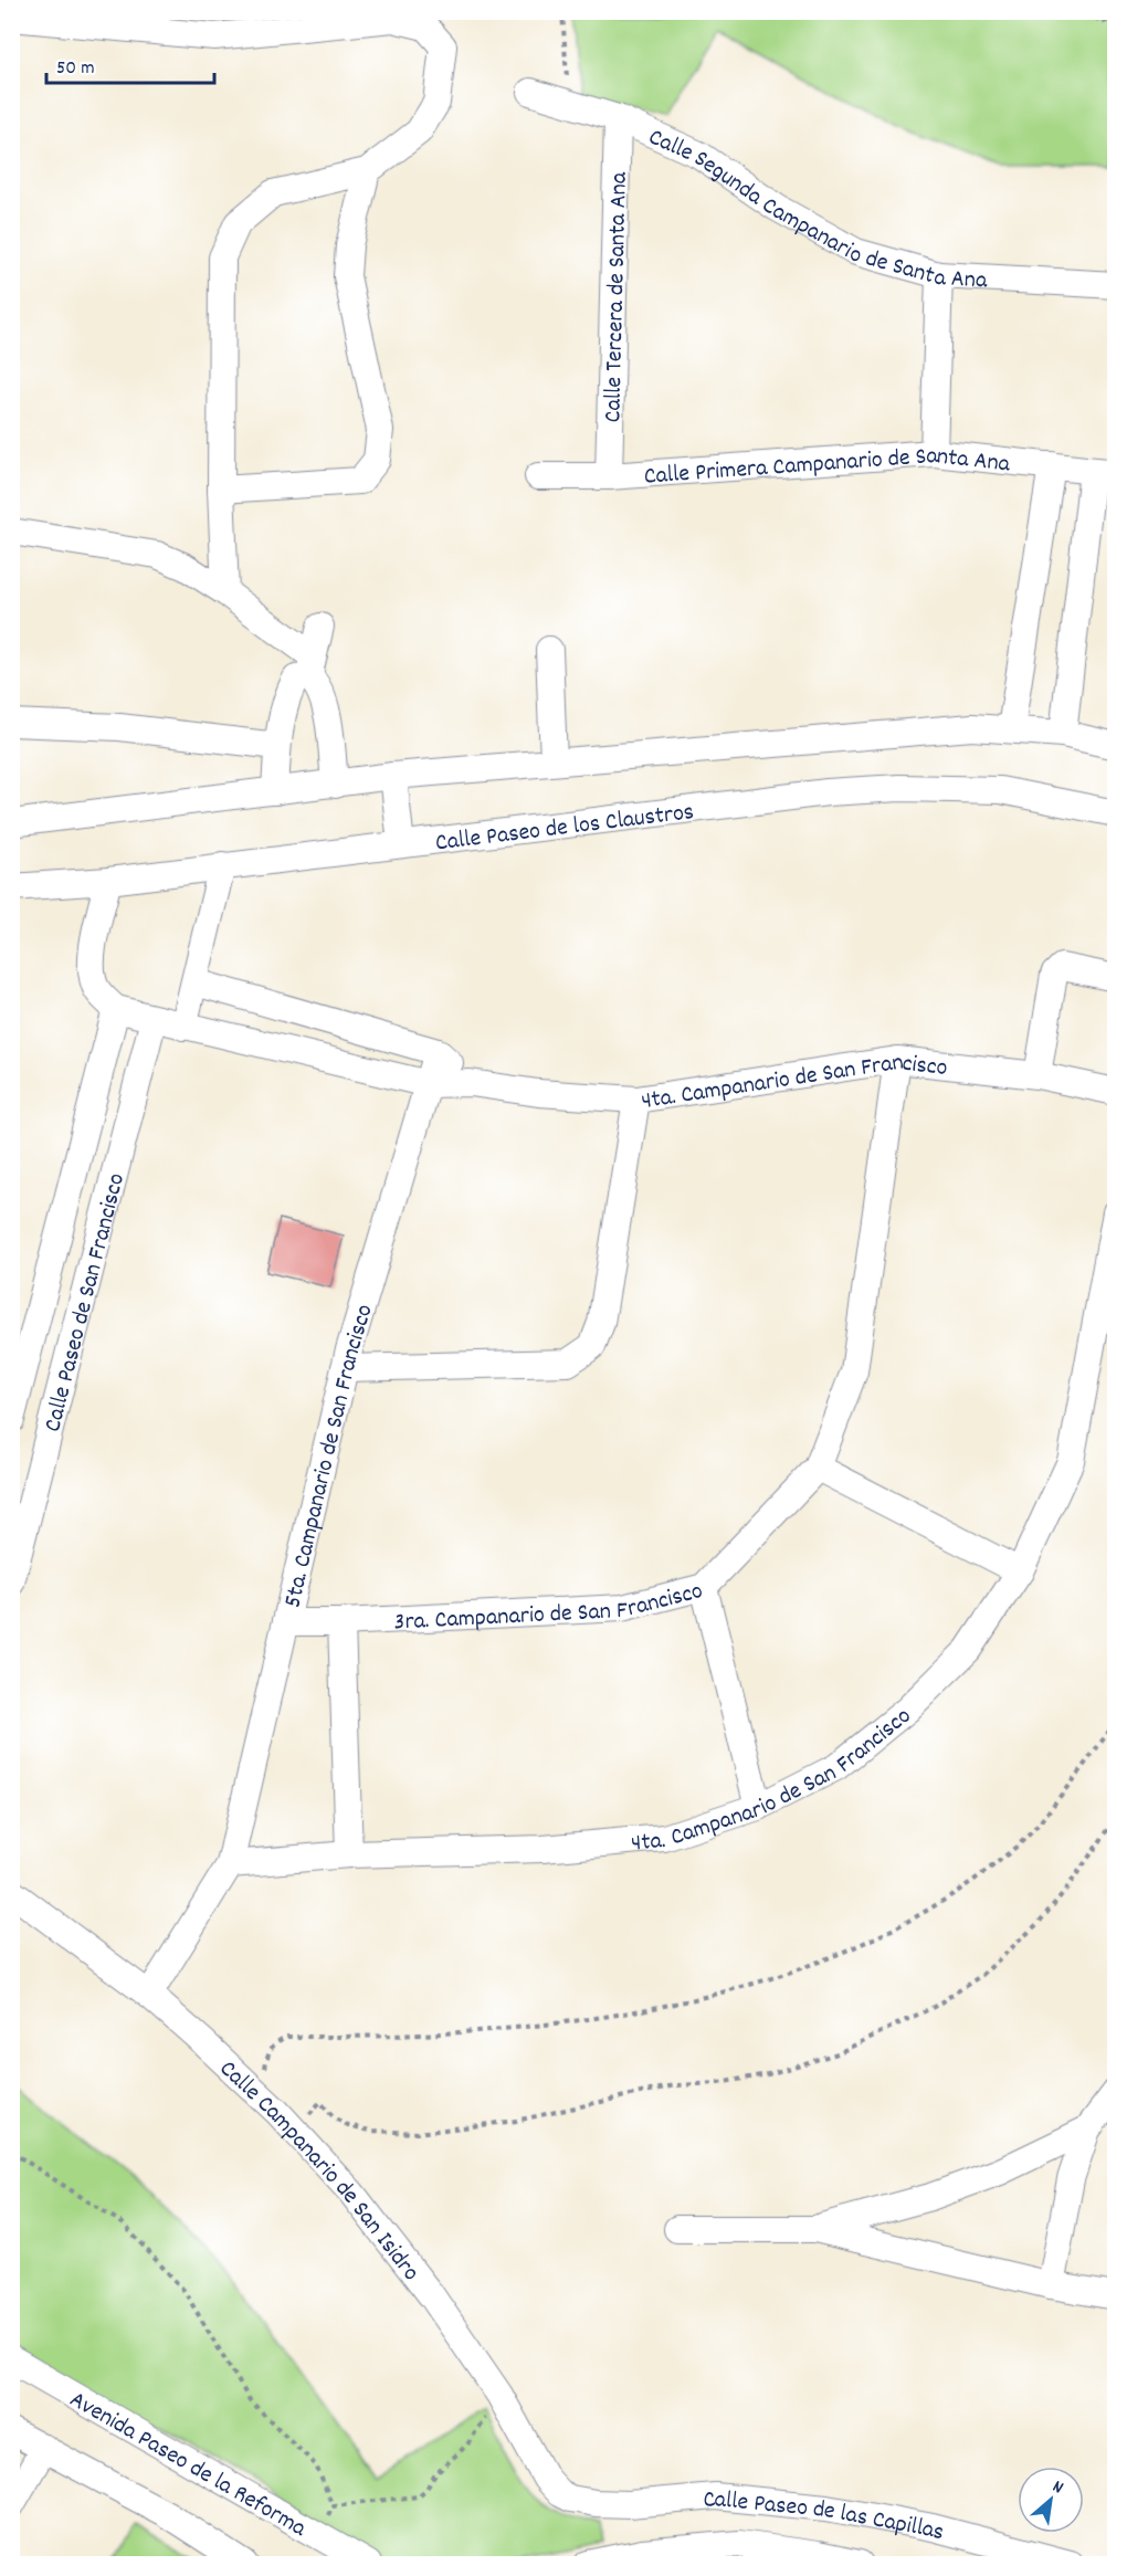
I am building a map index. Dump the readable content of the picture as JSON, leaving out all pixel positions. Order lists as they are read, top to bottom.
{
  "streets": {
    "street": [
      "Calle Segunda Campanario de Santa Ana",
      "Calle Tercera de Santa Ana",
      "Calle Primera Campanario de Santa Ana",
      "Calle Paseo de los Claustros",
      "4ta. Campanario de San Francisco",
      "Calle Paseo de San Francisco",
      "5ta. Campanario de San Francisco",
      "3ra. Campanario de San Francisco",
      "Calle Campanario de San Isidro",
      "Avenida Paseo de la Reforma",
      "Calle Paseo de las Capillas"
    ]
  },
  "crossings": [
    ["Calle Segunda Campanario de Santa Ana", "Calle Tercera de Santa Ana"],
    ["Calle Tercera de Santa Ana", "Calle Primera Campanario de Santa Ana"],
    ["4ta. Campanario de San Francisco", "Calle Paseo de San Francisco"],
    ["4ta. Campanario de San Francisco", "5ta. Campanario de San Francisco"],
    ["4ta. Campanario de San Francisco", "3ra. Campanario de San Francisco"],
    ["5ta. Campanario de San Francisco", "3ra. Campanario de San Francisco"],
    ["Calle Campanario de San Isidro", "Calle Paseo de las Capillas"]
  ],
  "scale_bar": "50 m",
  "north": "top right"
}
